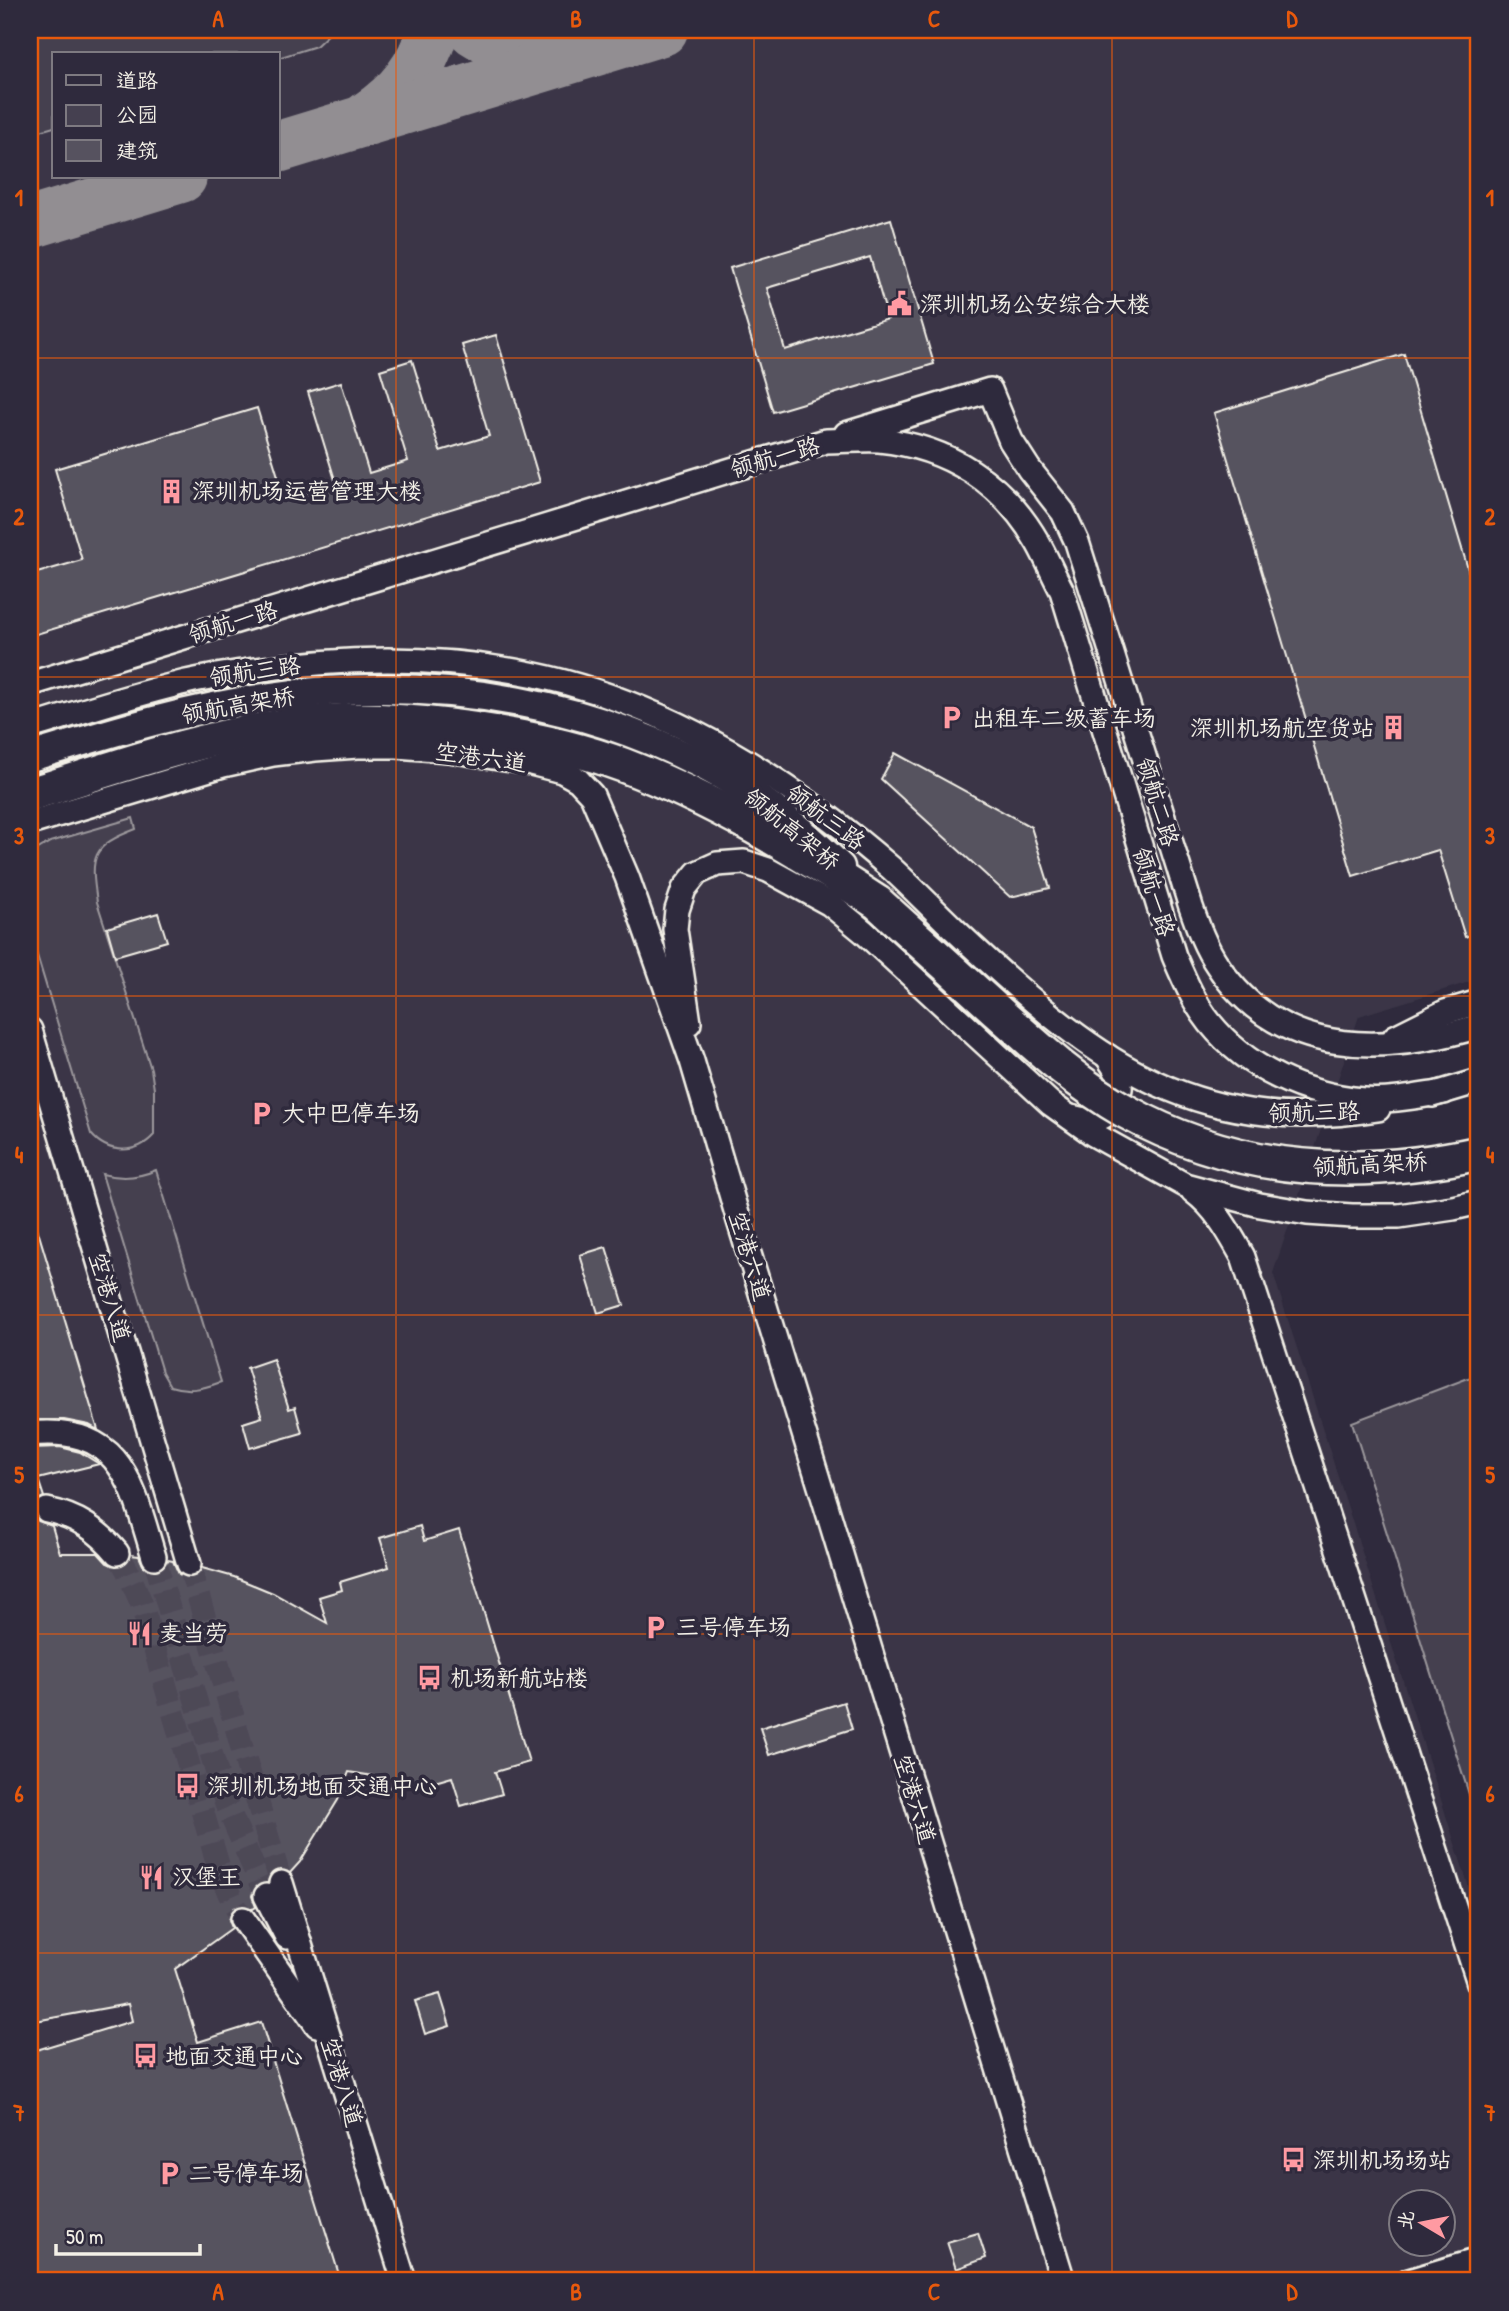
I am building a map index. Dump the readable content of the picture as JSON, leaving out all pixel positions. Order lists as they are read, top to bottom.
{
  "streets": {
    "highway": ["领航高架桥"],
    "street": [
      "领航一路",
      "领航三路",
      "空港六道",
      "领航二路",
      "空港八道"
    ]
  },
  "crossings": [
    ["领航一路", "领航三路"],
    ["领航一路", "领航二路"]
  ],
  "places": {
    "public building": ["深圳机场公安综合大楼"],
    "building": ["深圳机场运营管理大楼", "深圳机场航空货站"],
    "parking": [
      "出租车二级蓄车场",
      "大中巴停车场",
      "三号停车场",
      "二号停车场"
    ],
    "restaurant": ["麦当劳", "汉堡王"],
    "bus stop": [
      "机场新航站楼",
      "深圳机场地面交通中心",
      "地面交通中心",
      "深圳机场场站"
    ]
  },
  "legend": ["道路", "公园", "建筑"],
  "scale_bar": "50 m",
  "north": "left",
  "grid": {
    "columns": [
      "A",
      "B",
      "C",
      "D"
    ],
    "rows": [
      "1",
      "2",
      "3",
      "4",
      "5",
      "6",
      "7"
    ]
  }
}
